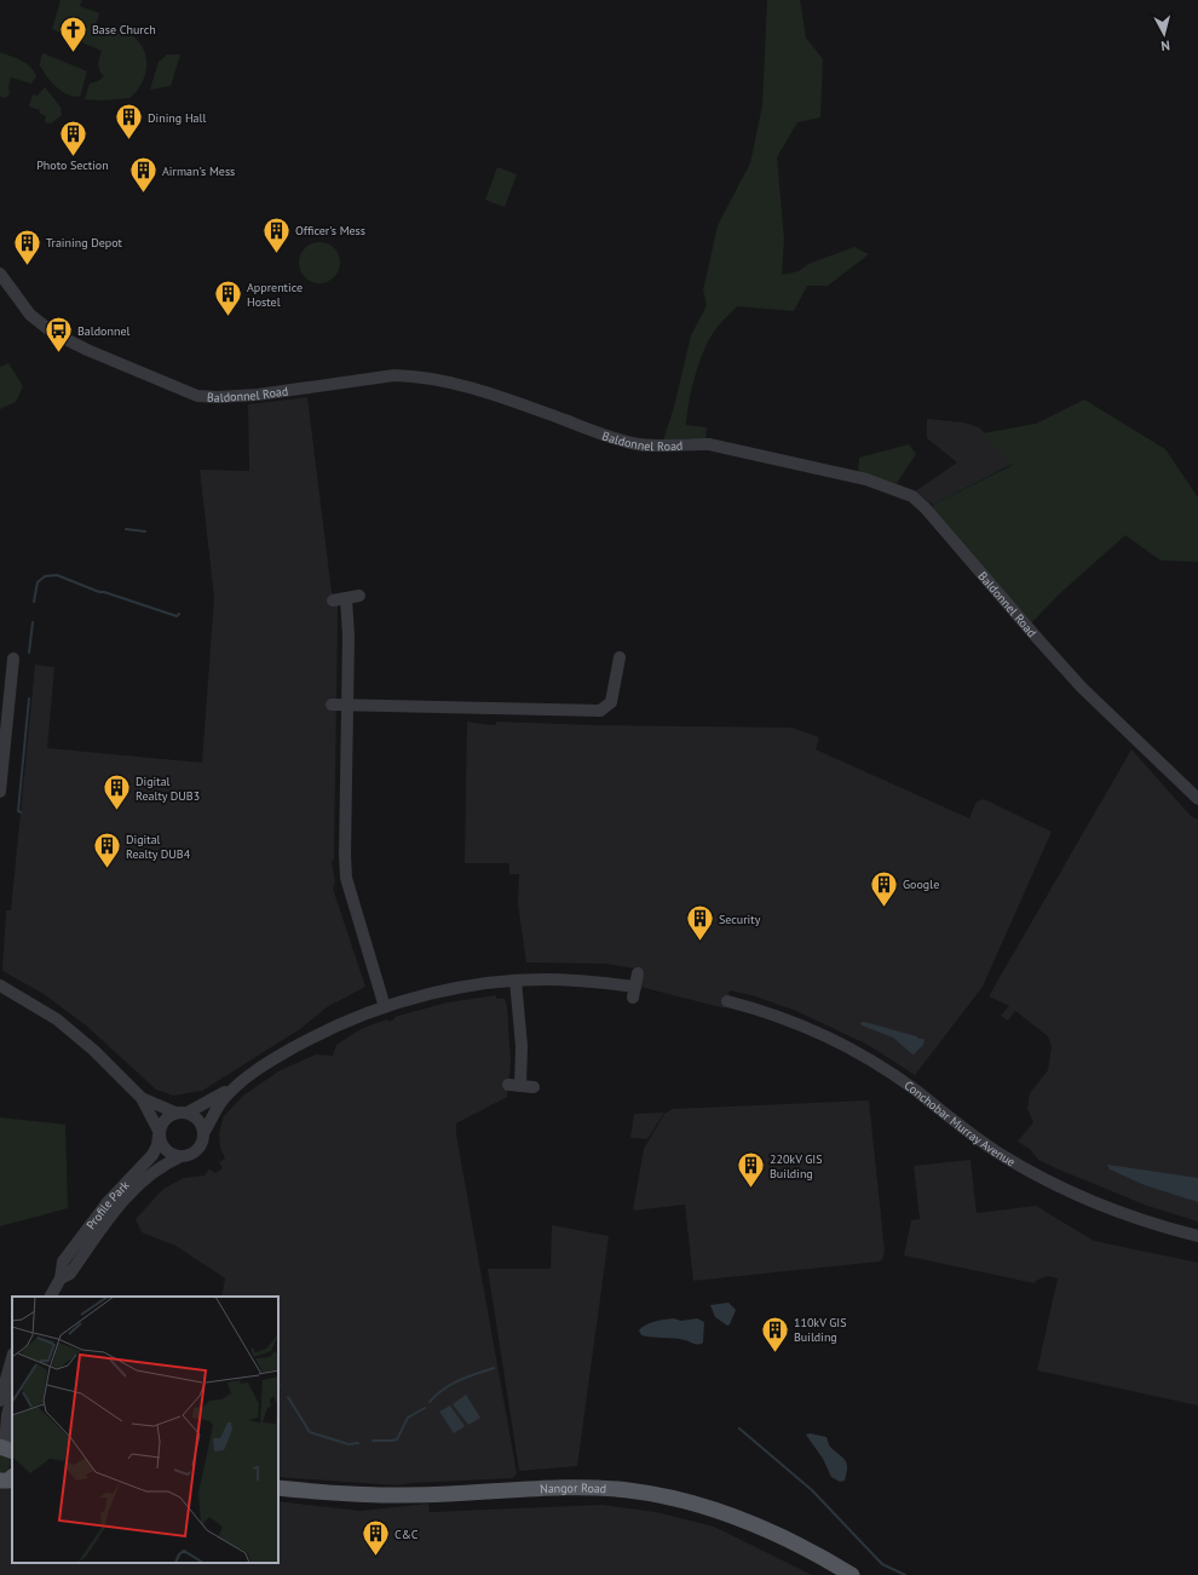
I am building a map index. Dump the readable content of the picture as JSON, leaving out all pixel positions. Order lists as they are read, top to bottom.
{
  "streets": {
    "main road": ["Nangor Road"],
    "street": ["Baldonnel Road", "Conchobar Murray Avenue", "Profile Park"]
  },
  "places": {
    "church": ["Base Church"],
    "building": [
      "Dining Hall",
      "Photo Section",
      "Airman's Mess",
      "Officer's Mess",
      "Training Depot",
      "Apprentice Hostel",
      "Digital Realty DUB3",
      "Digital Realty DUB4",
      "Google",
      "Security",
      "220kV GIS Building",
      "110kV GIS Building",
      "C&C"
    ],
    "bus stop": ["Baldonnel"]
  },
  "north": "bottom"
}
